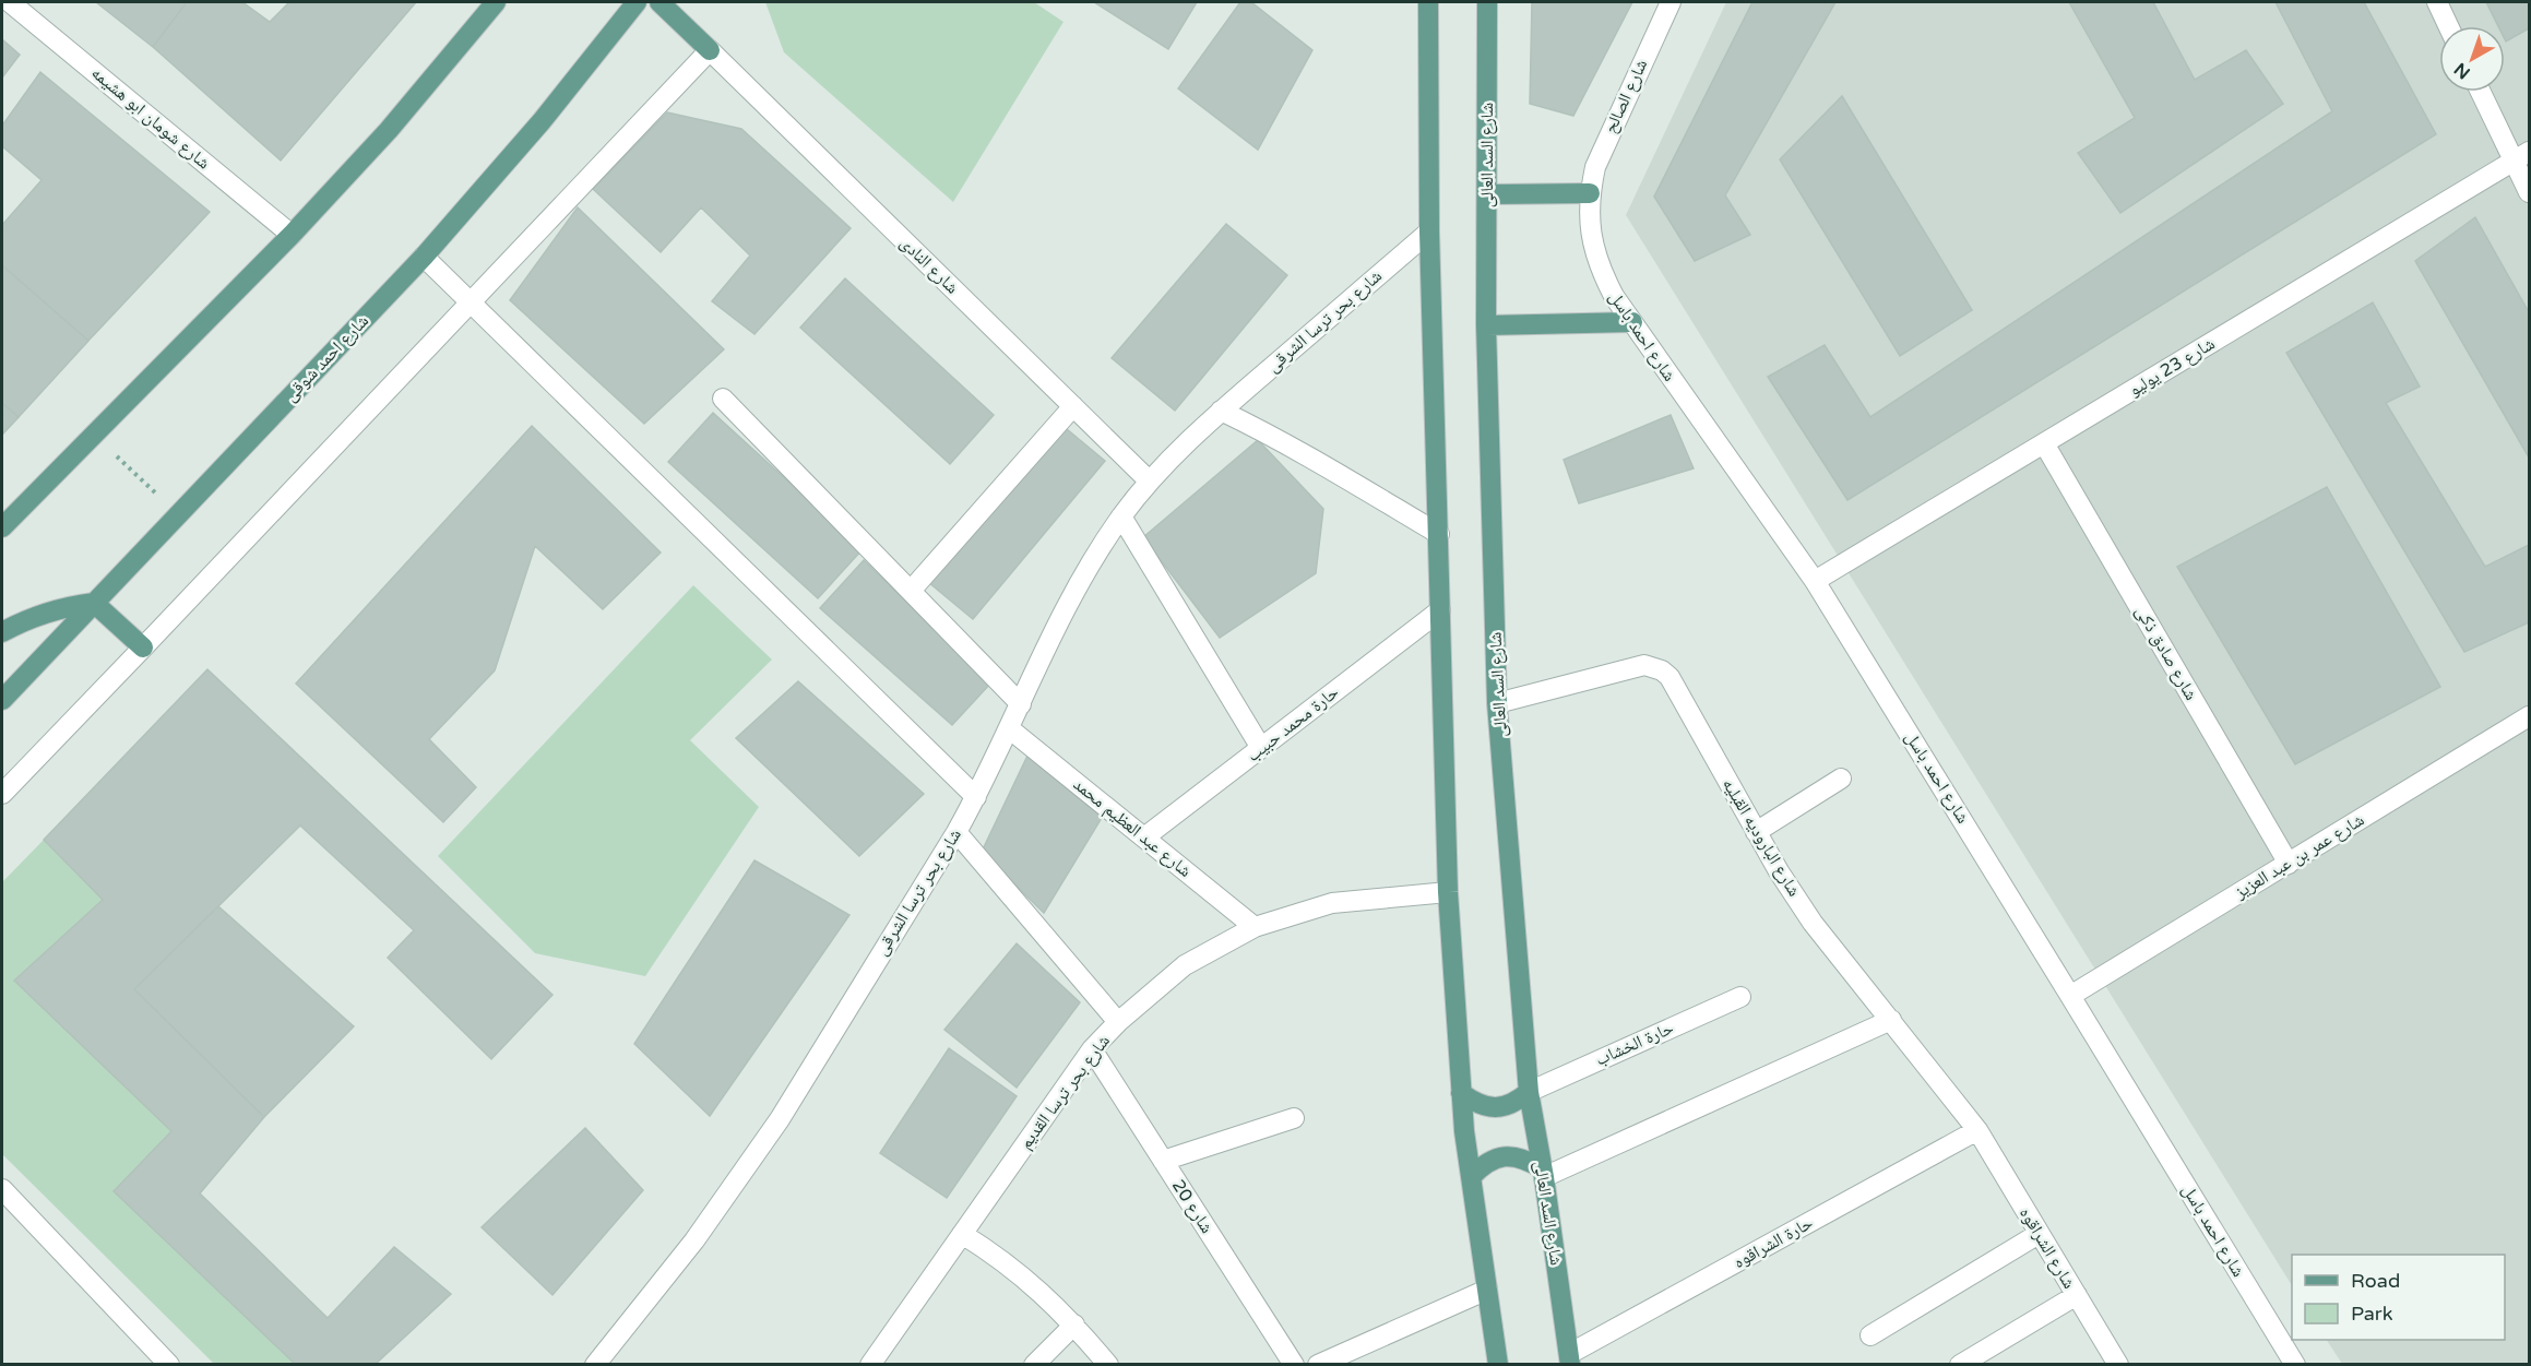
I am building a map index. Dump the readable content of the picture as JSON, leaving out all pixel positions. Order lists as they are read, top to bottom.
{
  "streets": {
    "main road": ["شارع السد العالى", "شارع احمد شوقى"],
    "street": [
      "شارع الصالح",
      "شارع شومان ابو هشيمه",
      "شارع النادى",
      "شارع بحر ترسا الشرقى",
      "شارع احمد باسل",
      "شارع 23 يوليو",
      "شارع صادق ذكى",
      "حارة محمد حبيب",
      "شارع عبد العظيم محمد",
      "شارع الباروديه القبليه",
      "شارع عمر بن عبد العزيز",
      "حارة الخشاب",
      "شارع بحر ترسا القديم",
      "شارع 20",
      "حارة الشراقوه",
      "شارع الشراقوه"
    ]
  },
  "crossings": [
    ["شارع الصالح", "شارع احمد باسل"],
    ["شارع السد العالى", "شارع الباروديه القبليه"],
    ["شارع السد العالى", "حارة الخشاب"],
    ["شارع السد العالى", "حارة الشراقوه"],
    ["شارع النادى", "شارع بحر ترسا الشرقى"],
    ["شارع بحر ترسا الشرقى", "شارع عبد العظيم محمد"],
    ["شارع احمد باسل", "شارع 23 يوليو"],
    ["شارع احمد باسل", "شارع عمر بن عبد العزيز"],
    ["شارع 23 يوليو", "شارع صادق ذكى"],
    ["شارع صادق ذكى", "شارع عمر بن عبد العزيز"],
    ["حارة محمد حبيب", "شارع عبد العظيم محمد"],
    ["شارع عبد العظيم محمد", "شارع بحر ترسا القديم"],
    ["شارع الباروديه القبليه", "حارة الشراقوه"],
    ["شارع الباروديه القبليه", "شارع الشراقوه"],
    ["شارع بحر ترسا القديم", "شارع 20"],
    ["حارة الشراقوه", "شارع الشراقوه"]
  ],
  "legend": ["Road", "Park"],
  "north": "bottom left"
}
